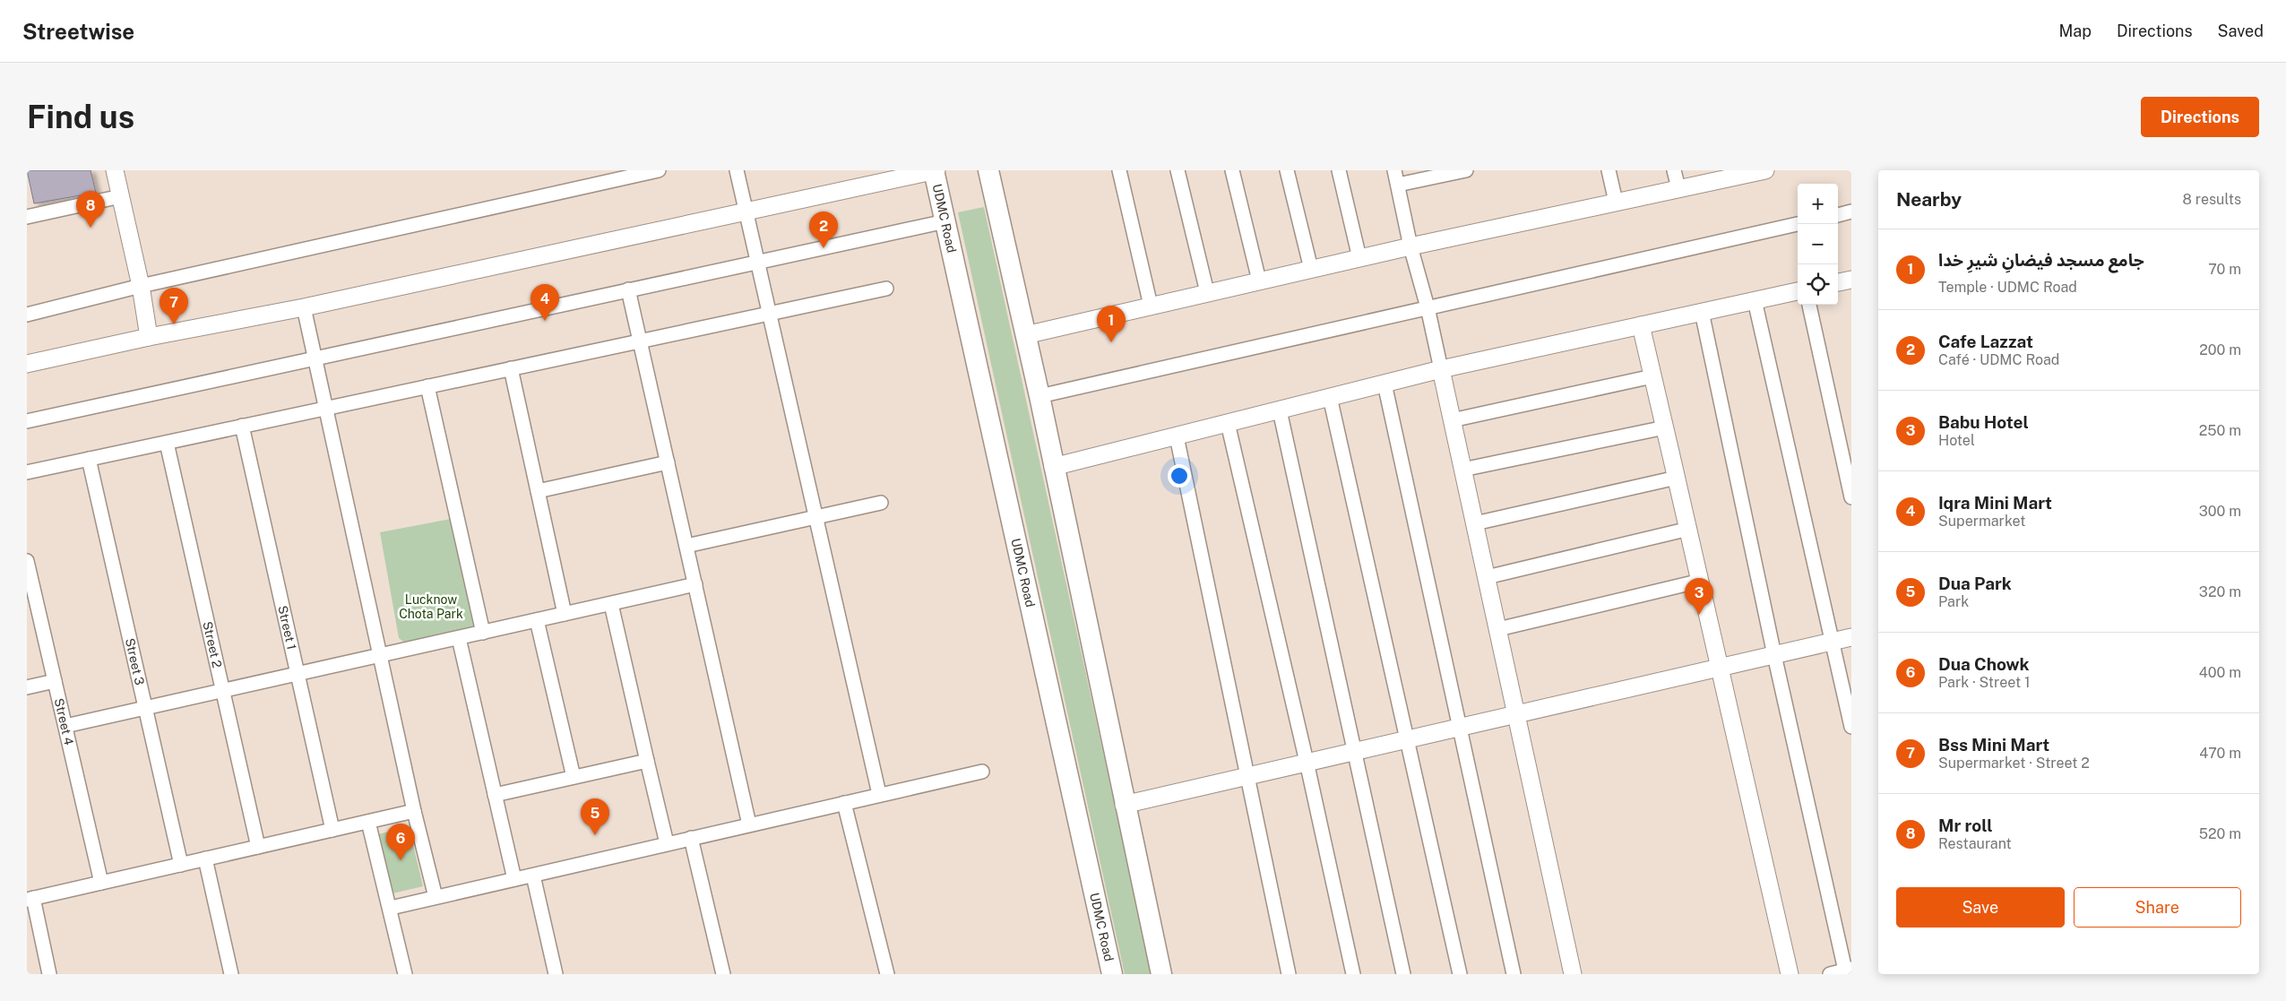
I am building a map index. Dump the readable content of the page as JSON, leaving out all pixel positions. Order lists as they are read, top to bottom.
{
  "streets": {
    "main road": ["UDMC Road"],
    "street": [
      "Street 1",
      "Street 2",
      "Street 3",
      "Street 4"
    ]
  },
  "parks": ["Lucknow Chota Park"],
  "page": {
    "header": "Streetwise",
    "nav": ["Map", "Directions", "Saved"],
    "buttons": [
      "Directions",
      ["Save", "Share"]
    ],
    "title": "Find us",
    "heading": ["Nearby", "8 results"],
    "map_buttons": ["+", "−"],
    "pins": [
      "8",
      "2",
      "4",
      "7",
      "1",
      "3",
      "5",
      "6"
    ],
    "list": [
      {
        "mark": "1",
        "name": "جامع مسجد فیضانِ شیرِ خدا",
        "note": "Temple · UDMC Road",
        "value": "70 m"
      },
      {
        "mark": "2",
        "name": "Cafe Lazzat",
        "note": "Café · UDMC Road",
        "value": "200 m"
      },
      {
        "mark": "3",
        "name": "Babu Hotel",
        "note": "Hotel",
        "value": "250 m"
      },
      {
        "mark": "4",
        "name": "Iqra Mini Mart",
        "note": "Supermarket",
        "value": "300 m"
      },
      {
        "mark": "5",
        "name": "Dua Park",
        "note": "Park",
        "value": "320 m"
      },
      {
        "mark": "6",
        "name": "Dua Chowk",
        "note": "Park · Street 1",
        "value": "400 m"
      },
      {
        "mark": "7",
        "name": "Bss Mini Mart",
        "note": "Supermarket · Street 2",
        "value": "470 m"
      },
      {
        "mark": "8",
        "name": "Mr roll",
        "note": "Restaurant",
        "value": "520 m"
      }
    ]
  }
}
